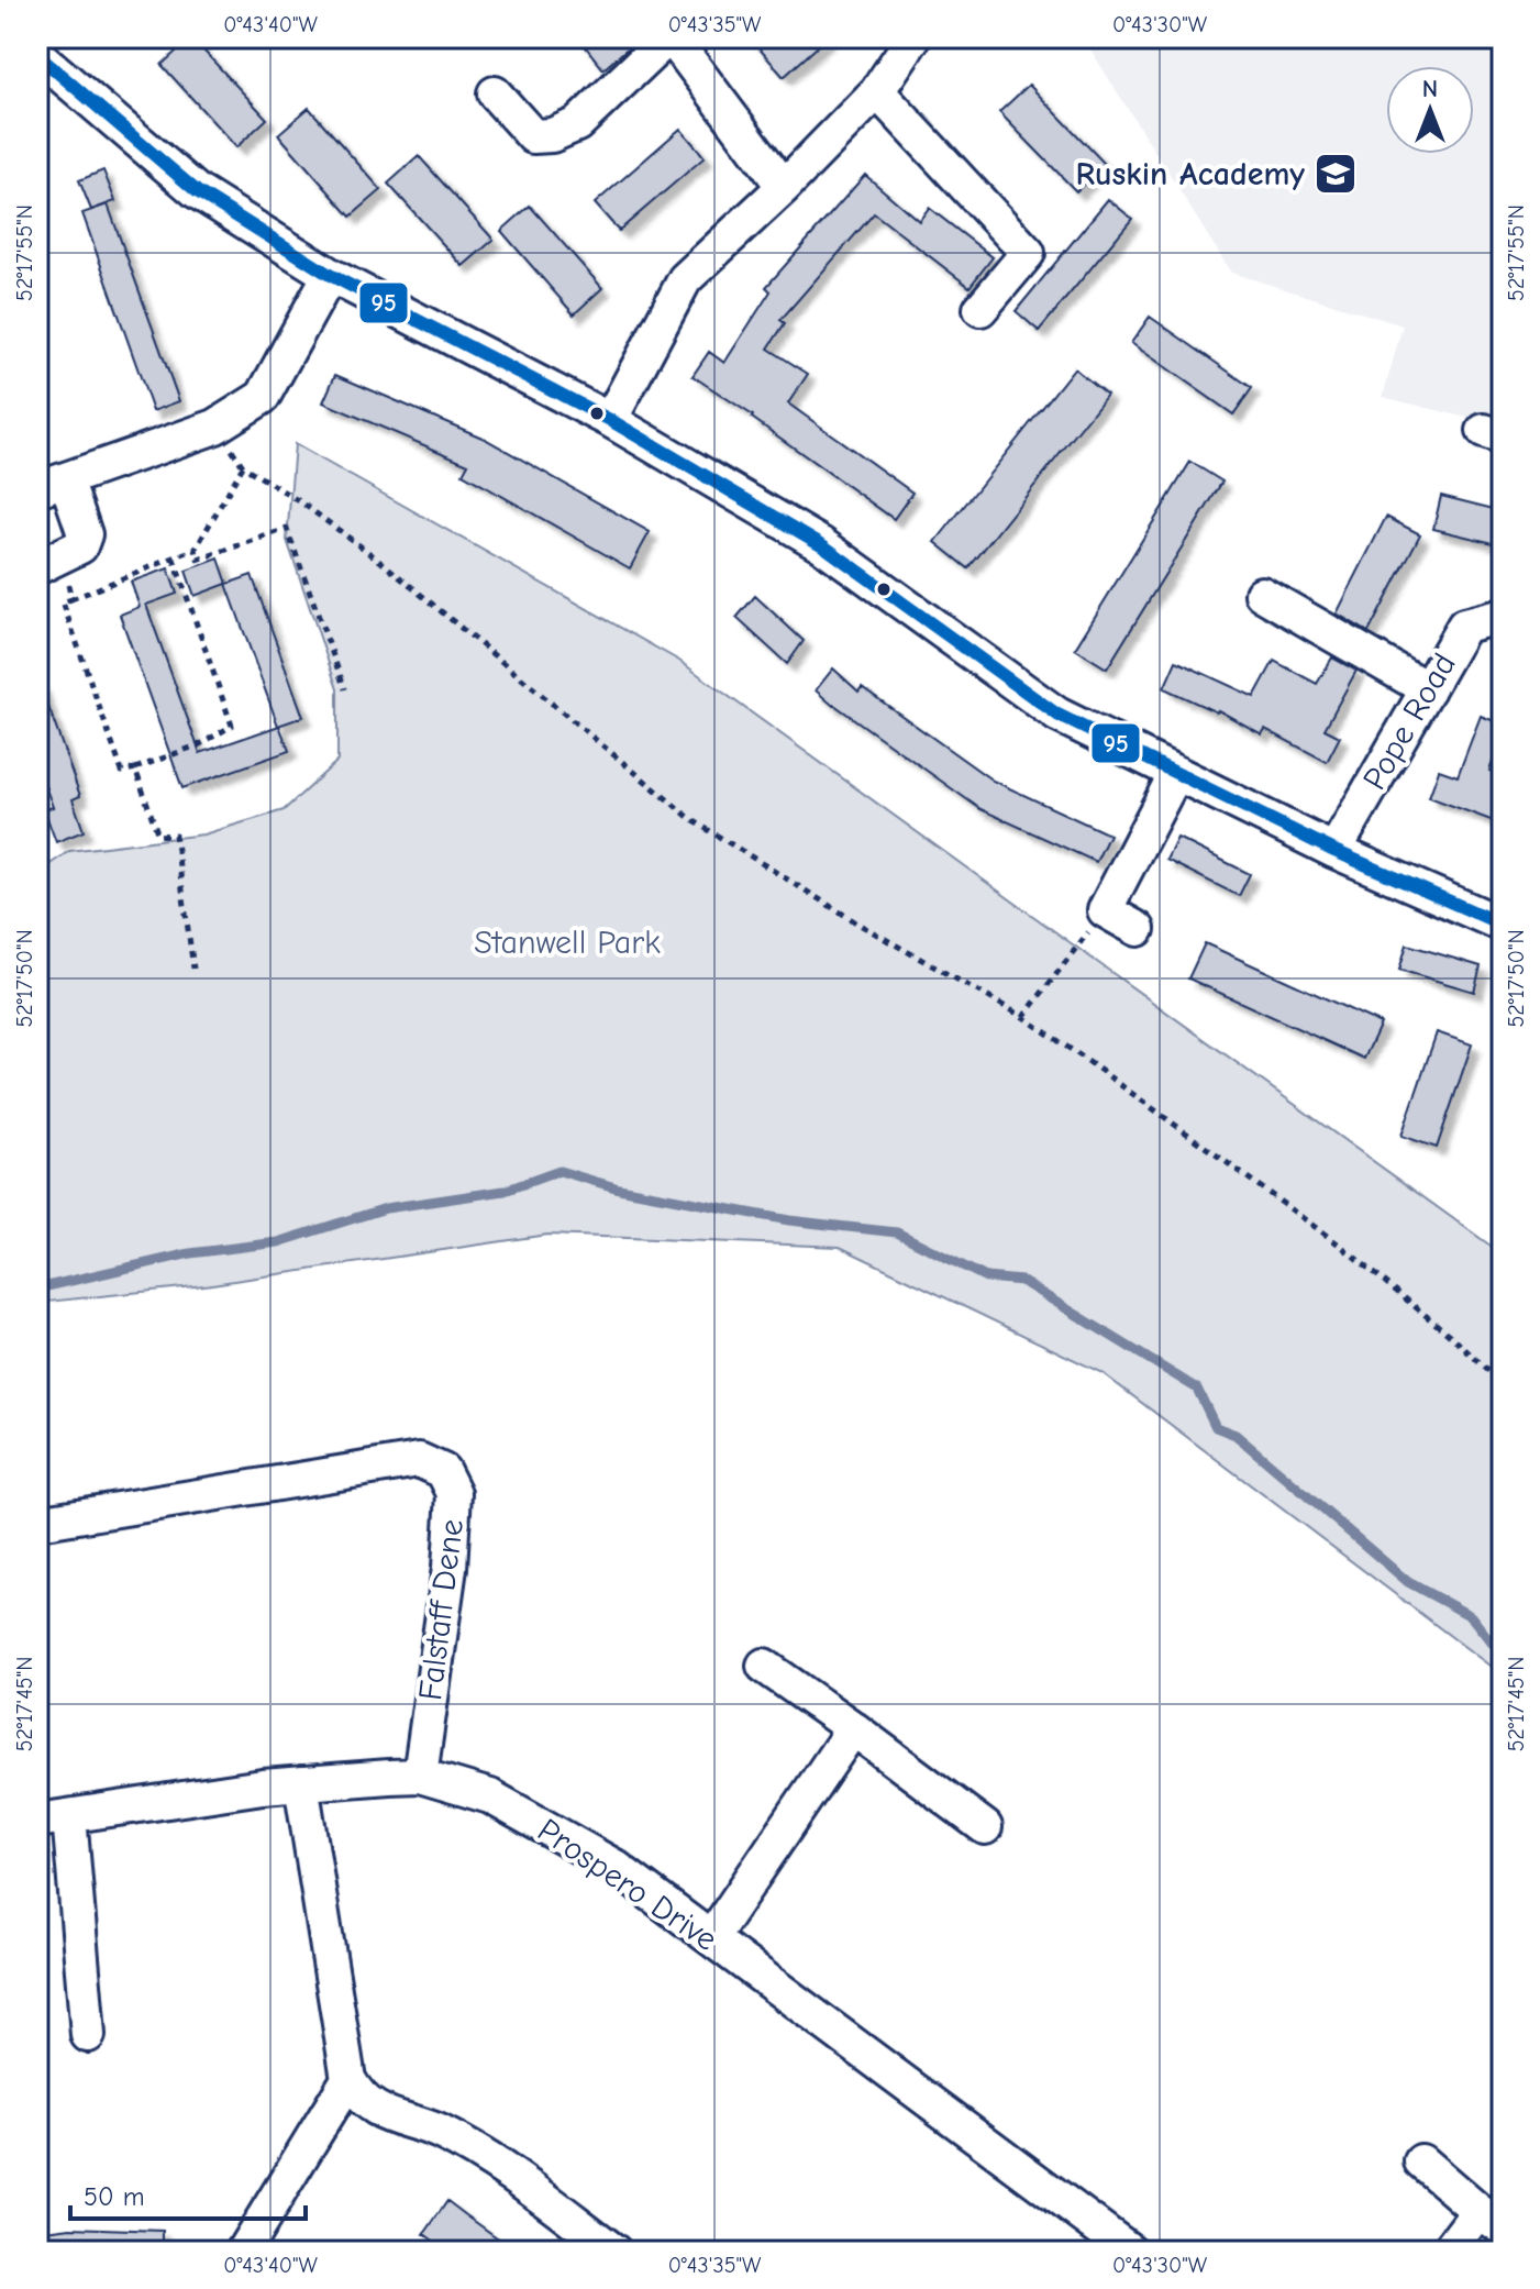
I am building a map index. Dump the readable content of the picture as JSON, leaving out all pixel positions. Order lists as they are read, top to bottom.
{
  "streets": {
    "street": ["Pope Road", "Falstaff Dene", "Prospero Drive"]
  },
  "crossings": [
    ["Falstaff Dene", "Prospero Drive"]
  ],
  "parks": ["Stanwell Park"],
  "places": {
    "school or university": ["Ruskin Academy"]
  },
  "lines": ["transit line 95"],
  "scale_bar": "50 m",
  "north": "top",
  "coordinates": [
    "0°43'40\"W",
    "0°43'35\"W",
    "0°43'30\"W",
    "52°17'55\"N",
    "52°17'50\"N",
    "52°17'45\"N"
  ]
}
